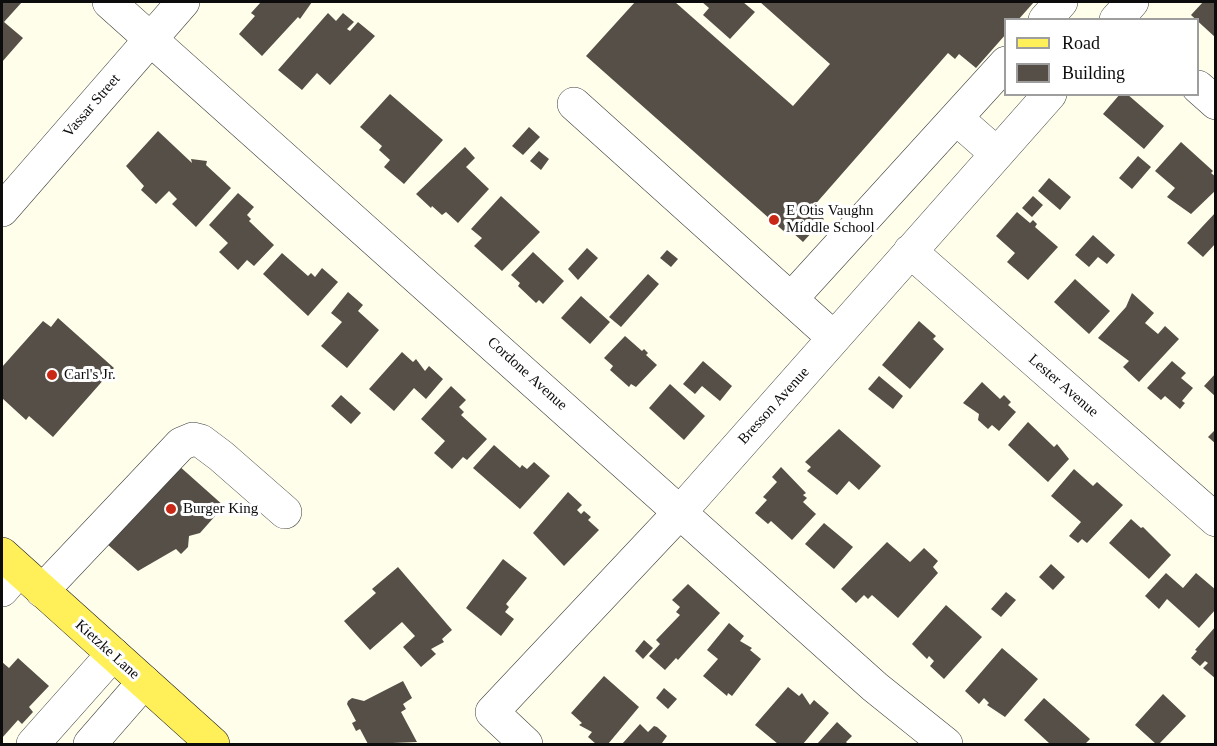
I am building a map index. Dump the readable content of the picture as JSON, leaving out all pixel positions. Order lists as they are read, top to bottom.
{
  "streets": {
    "main road": ["Kietzke Lane"],
    "street": [
      "Vassar Street",
      "Cordone Avenue",
      "Lester Avenue",
      "Bresson Avenue"
    ]
  },
  "crossings": [
    ["Vassar Street", "Cordone Avenue"],
    ["Cordone Avenue", "Bresson Avenue"],
    ["Lester Avenue", "Bresson Avenue"]
  ],
  "places": ["E Otis Vaughn Middle School", "Carl's Jr.", "Burger King"],
  "legend": ["Road", "Building"]
}
